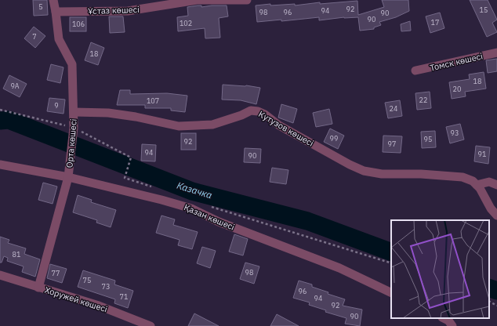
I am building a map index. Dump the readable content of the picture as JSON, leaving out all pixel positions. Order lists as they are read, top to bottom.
{
  "streets": {
    "street": [
      "Ұстаз көшесі",
      "Томск көшесі",
      "Кутузов көшесі",
      "Орта көшесі",
      "Қазан көшесі",
      "Хоружей көшесі"
    ]
  },
  "crossings": [
    ["Ұстаз көшесі", "Орта көшесі"],
    ["Кутузов көшесі", "Орта көшесі"],
    ["Орта көшесі", "Қазан көшесі"],
    ["Орта көшесі", "Хоружей көшесі"]
  ],
  "water": ["Казачка"],
  "house_numbers": [
    "5",
    "92",
    "15",
    "94",
    "98",
    "96",
    "90",
    "90",
    "17",
    "102",
    "106",
    "7",
    "18",
    "18",
    "9А",
    "20",
    "22",
    "107",
    "9",
    "24",
    "93",
    "99",
    "95",
    "92",
    "97",
    "94",
    "91",
    "90",
    "81",
    "98",
    "77",
    "75",
    "73",
    "96",
    "71",
    "94",
    "92",
    "90"
  ]
}
